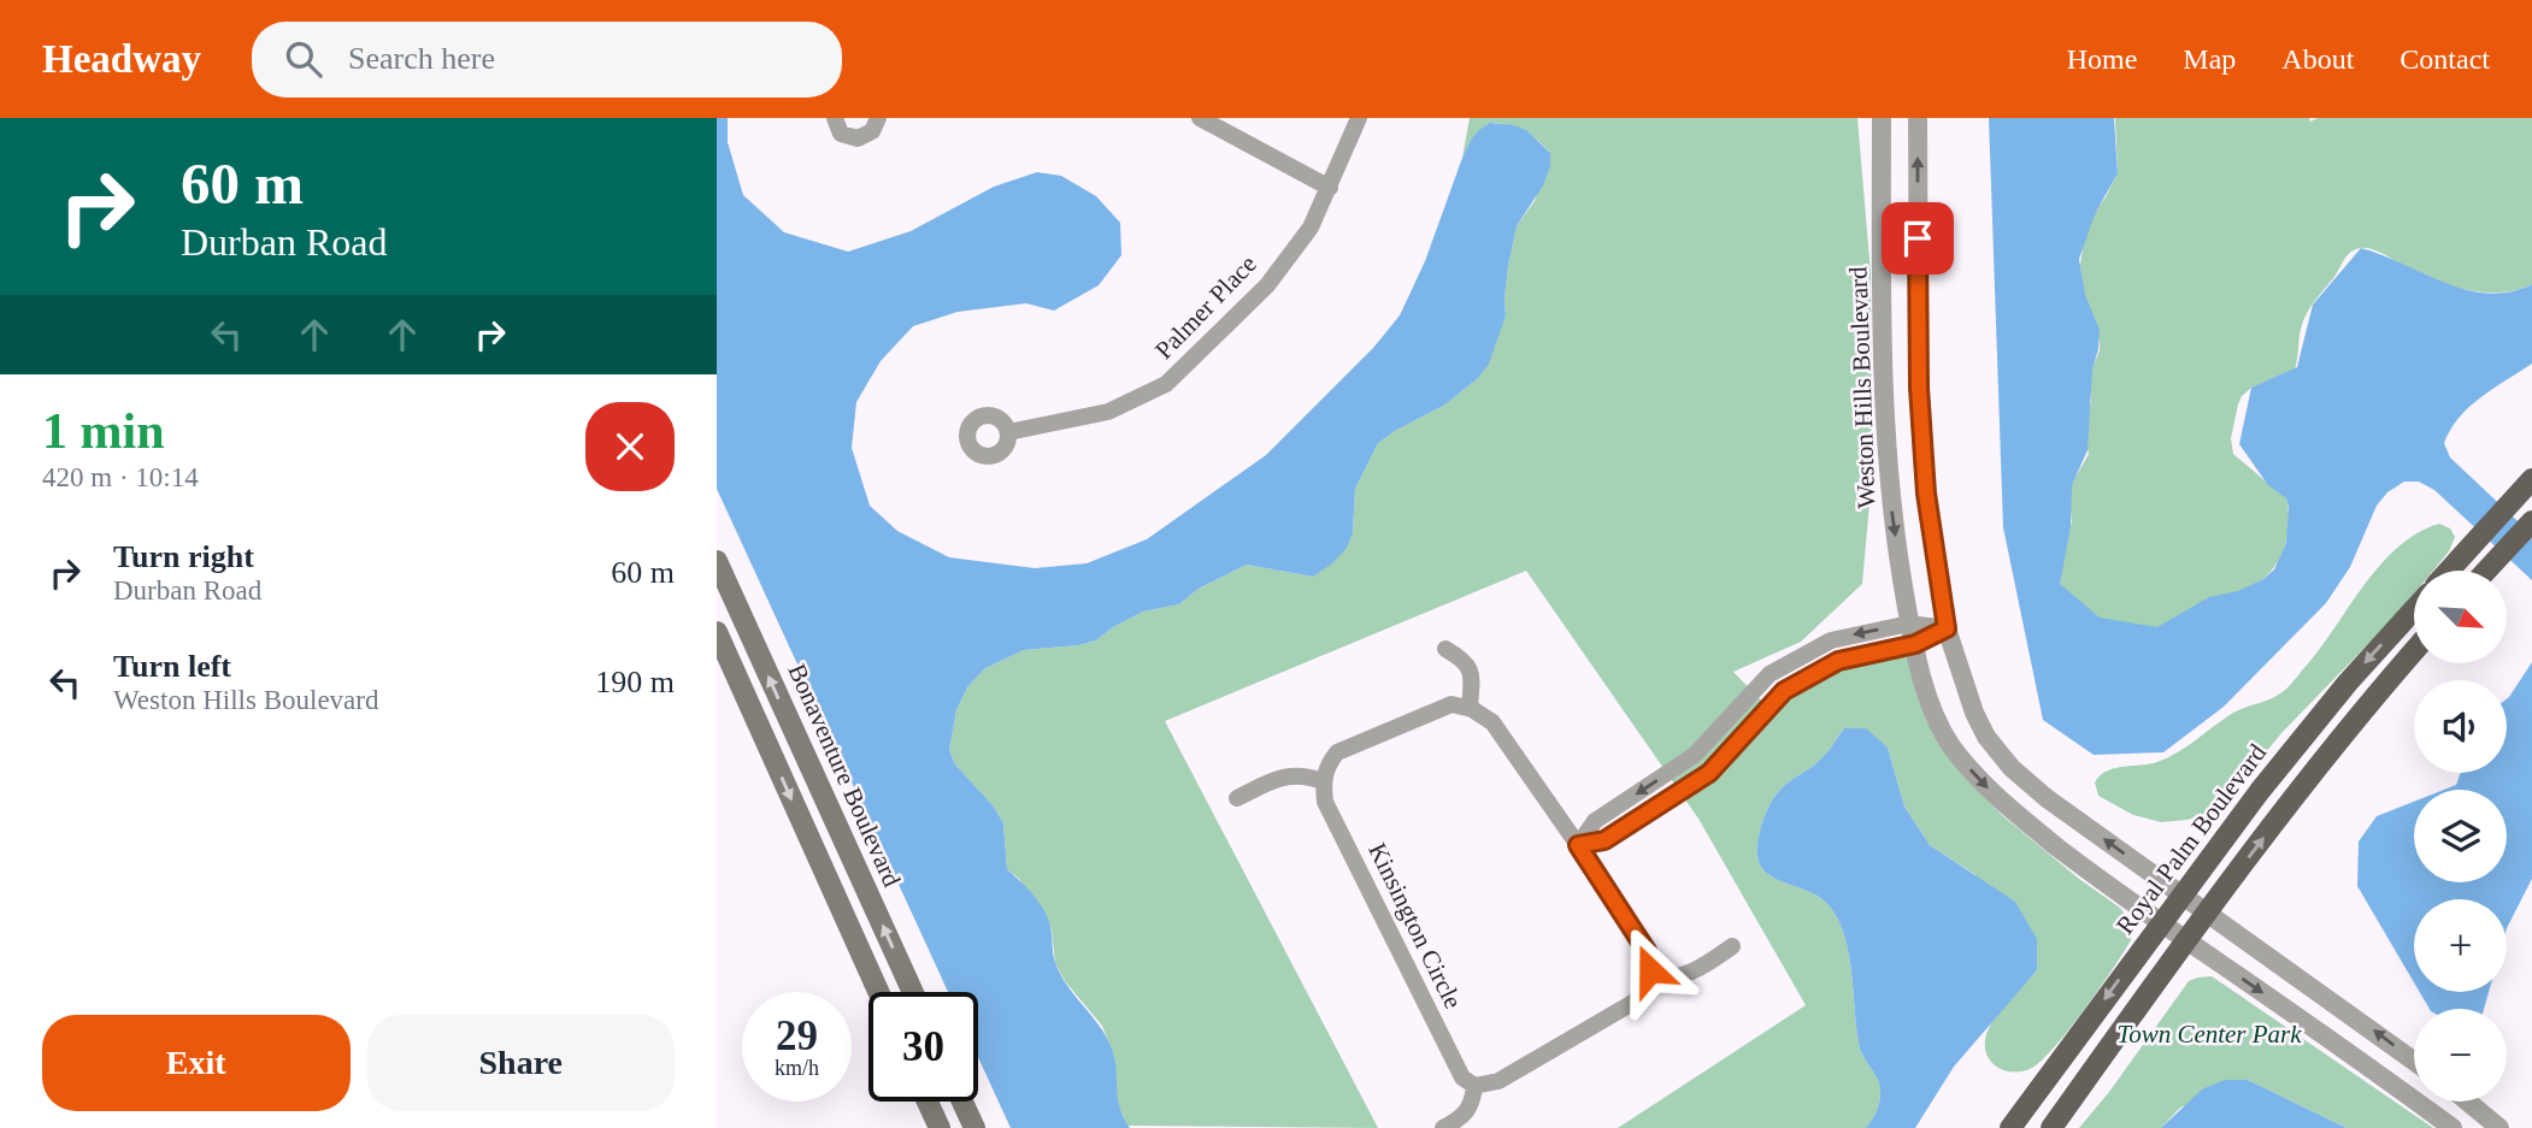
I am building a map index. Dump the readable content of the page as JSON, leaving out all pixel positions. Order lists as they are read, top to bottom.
{
  "streets": {
    "main road": ["Bonaventure Boulevard", "Royal Palm Boulevard"],
    "street": ["Palmer Place", "Weston Hills Boulevard", "Kinsington Circle"]
  },
  "crossings": [
    ["Weston Hills Boulevard", "Royal Palm Boulevard"]
  ],
  "parks": ["Town Center Park"],
  "north": "bottom right",
  "page": {
    "header": "Headway",
    "search": "Search here",
    "nav": [
      "Home",
      "Map",
      "About",
      "Contact"
    ],
    "turn": ["60 m", "Durban Road"],
    "heading": ["1 min", "420 m · 10:14"],
    "list": [
      {
        "name": "Turn right",
        "note": "Durban Road",
        "value": "60 m"
      },
      {
        "name": "Turn left",
        "note": "Weston Hills Boulevard",
        "value": "190 m"
      }
    ],
    "map_buttons": ["+", "−"],
    "speed": "29 km/h",
    "limit": "30",
    "buttons": ["Exit", "Share"]
  }
}
